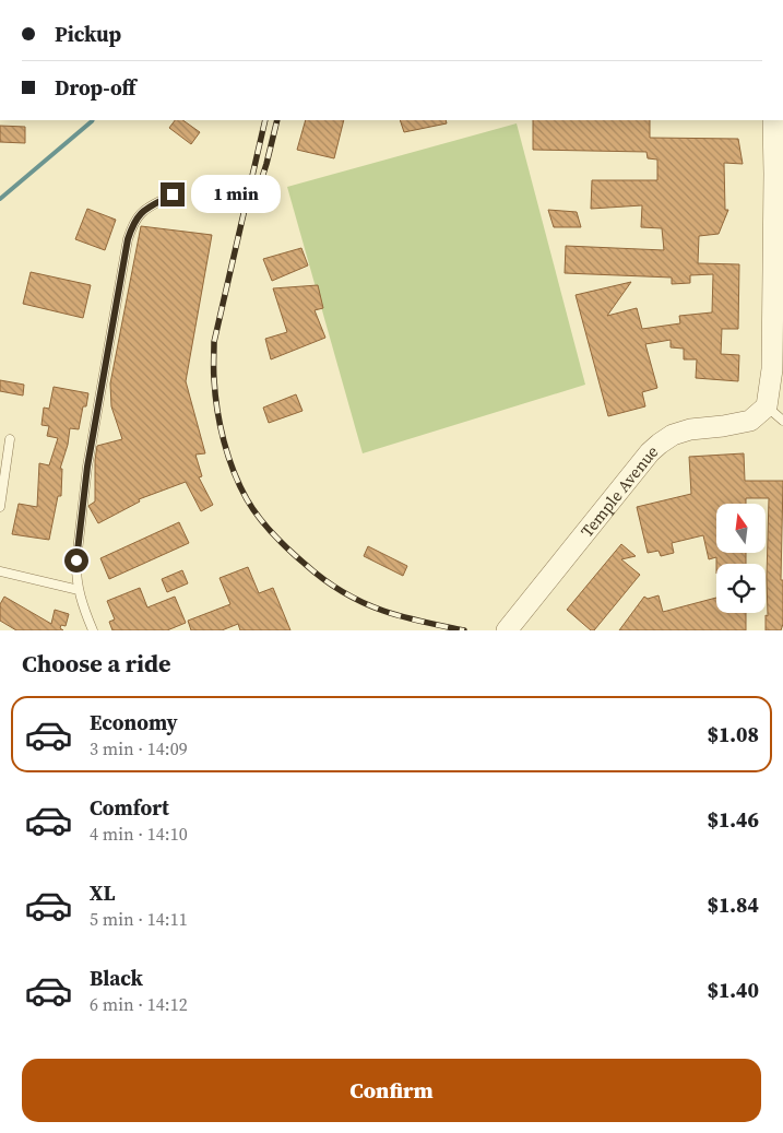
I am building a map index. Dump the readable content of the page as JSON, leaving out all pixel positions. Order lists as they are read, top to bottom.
{
  "streets": {
    "street": ["Temple Avenue"]
  },
  "north": "top",
  "page": {
    "banner": ["Pickup", "Drop-off"],
    "bubble": "1 min",
    "heading": "Choose a ride",
    "list": [
      {
        "name": "Economy",
        "note": "3 min · 14:09",
        "value": "$1.08"
      },
      {
        "name": "Comfort",
        "note": "4 min · 14:10",
        "value": "$1.46"
      },
      {
        "name": "XL",
        "note": "5 min · 14:11",
        "value": "$1.84"
      },
      {
        "name": "Black",
        "note": "6 min · 14:12",
        "value": "$1.40"
      }
    ],
    "buttons": "Confirm"
  }
}
